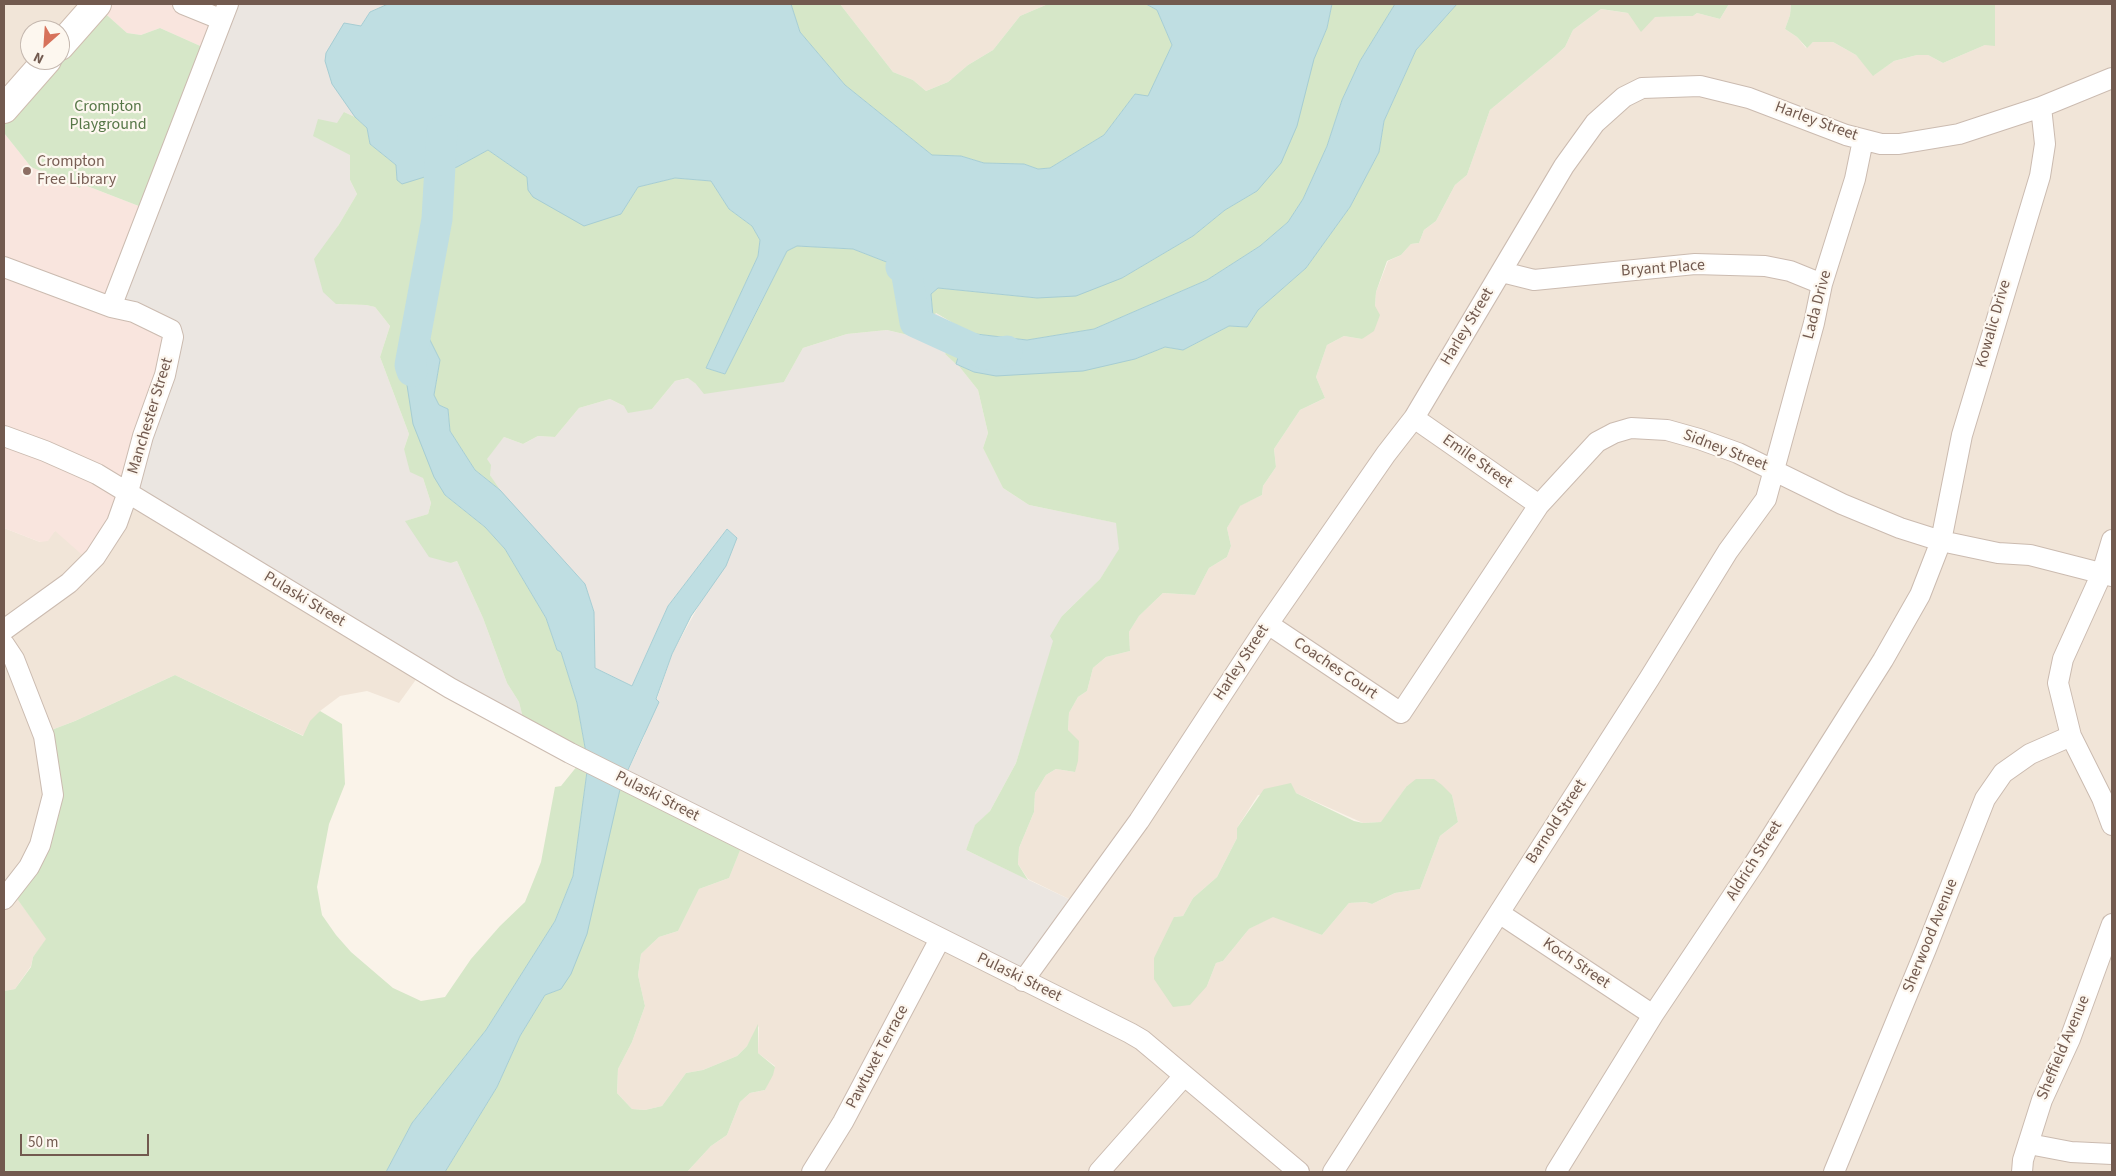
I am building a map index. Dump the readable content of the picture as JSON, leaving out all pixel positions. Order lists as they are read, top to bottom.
{
  "streets": {
    "street": [
      "Harley Street",
      "Bryant Place",
      "Lada Drive",
      "Kowalic Drive",
      "Manchester Street",
      "Sidney Street",
      "Emile Street",
      "Pulaski Street",
      "Coaches Court",
      "Barnold Street",
      "Aldrich Street",
      "Sherwood Avenue",
      "Koch Street",
      "Sheffield Avenue",
      "Pawtuxet Terrace"
    ]
  },
  "crossings": [
    ["Harley Street", "Bryant Place"],
    ["Harley Street", "Lada Drive"],
    ["Harley Street", "Kowalic Drive"],
    ["Harley Street", "Emile Street"],
    ["Harley Street", "Pulaski Street"],
    ["Harley Street", "Coaches Court"],
    ["Bryant Place", "Lada Drive"],
    ["Lada Drive", "Sidney Street"],
    ["Lada Drive", "Barnold Street"],
    ["Kowalic Drive", "Sidney Street"],
    ["Kowalic Drive", "Aldrich Street"],
    ["Manchester Street", "Pulaski Street"],
    ["Sidney Street", "Emile Street"],
    ["Sidney Street", "Coaches Court"],
    ["Sidney Street", "Barnold Street"],
    ["Sidney Street", "Aldrich Street"],
    ["Pulaski Street", "Pawtuxet Terrace"],
    ["Barnold Street", "Koch Street"],
    ["Aldrich Street", "Koch Street"]
  ],
  "parks": ["Crompton Playground"],
  "places": ["Crompton Free Library"],
  "scale_bar": "50 m",
  "north": "bottom left"
}
